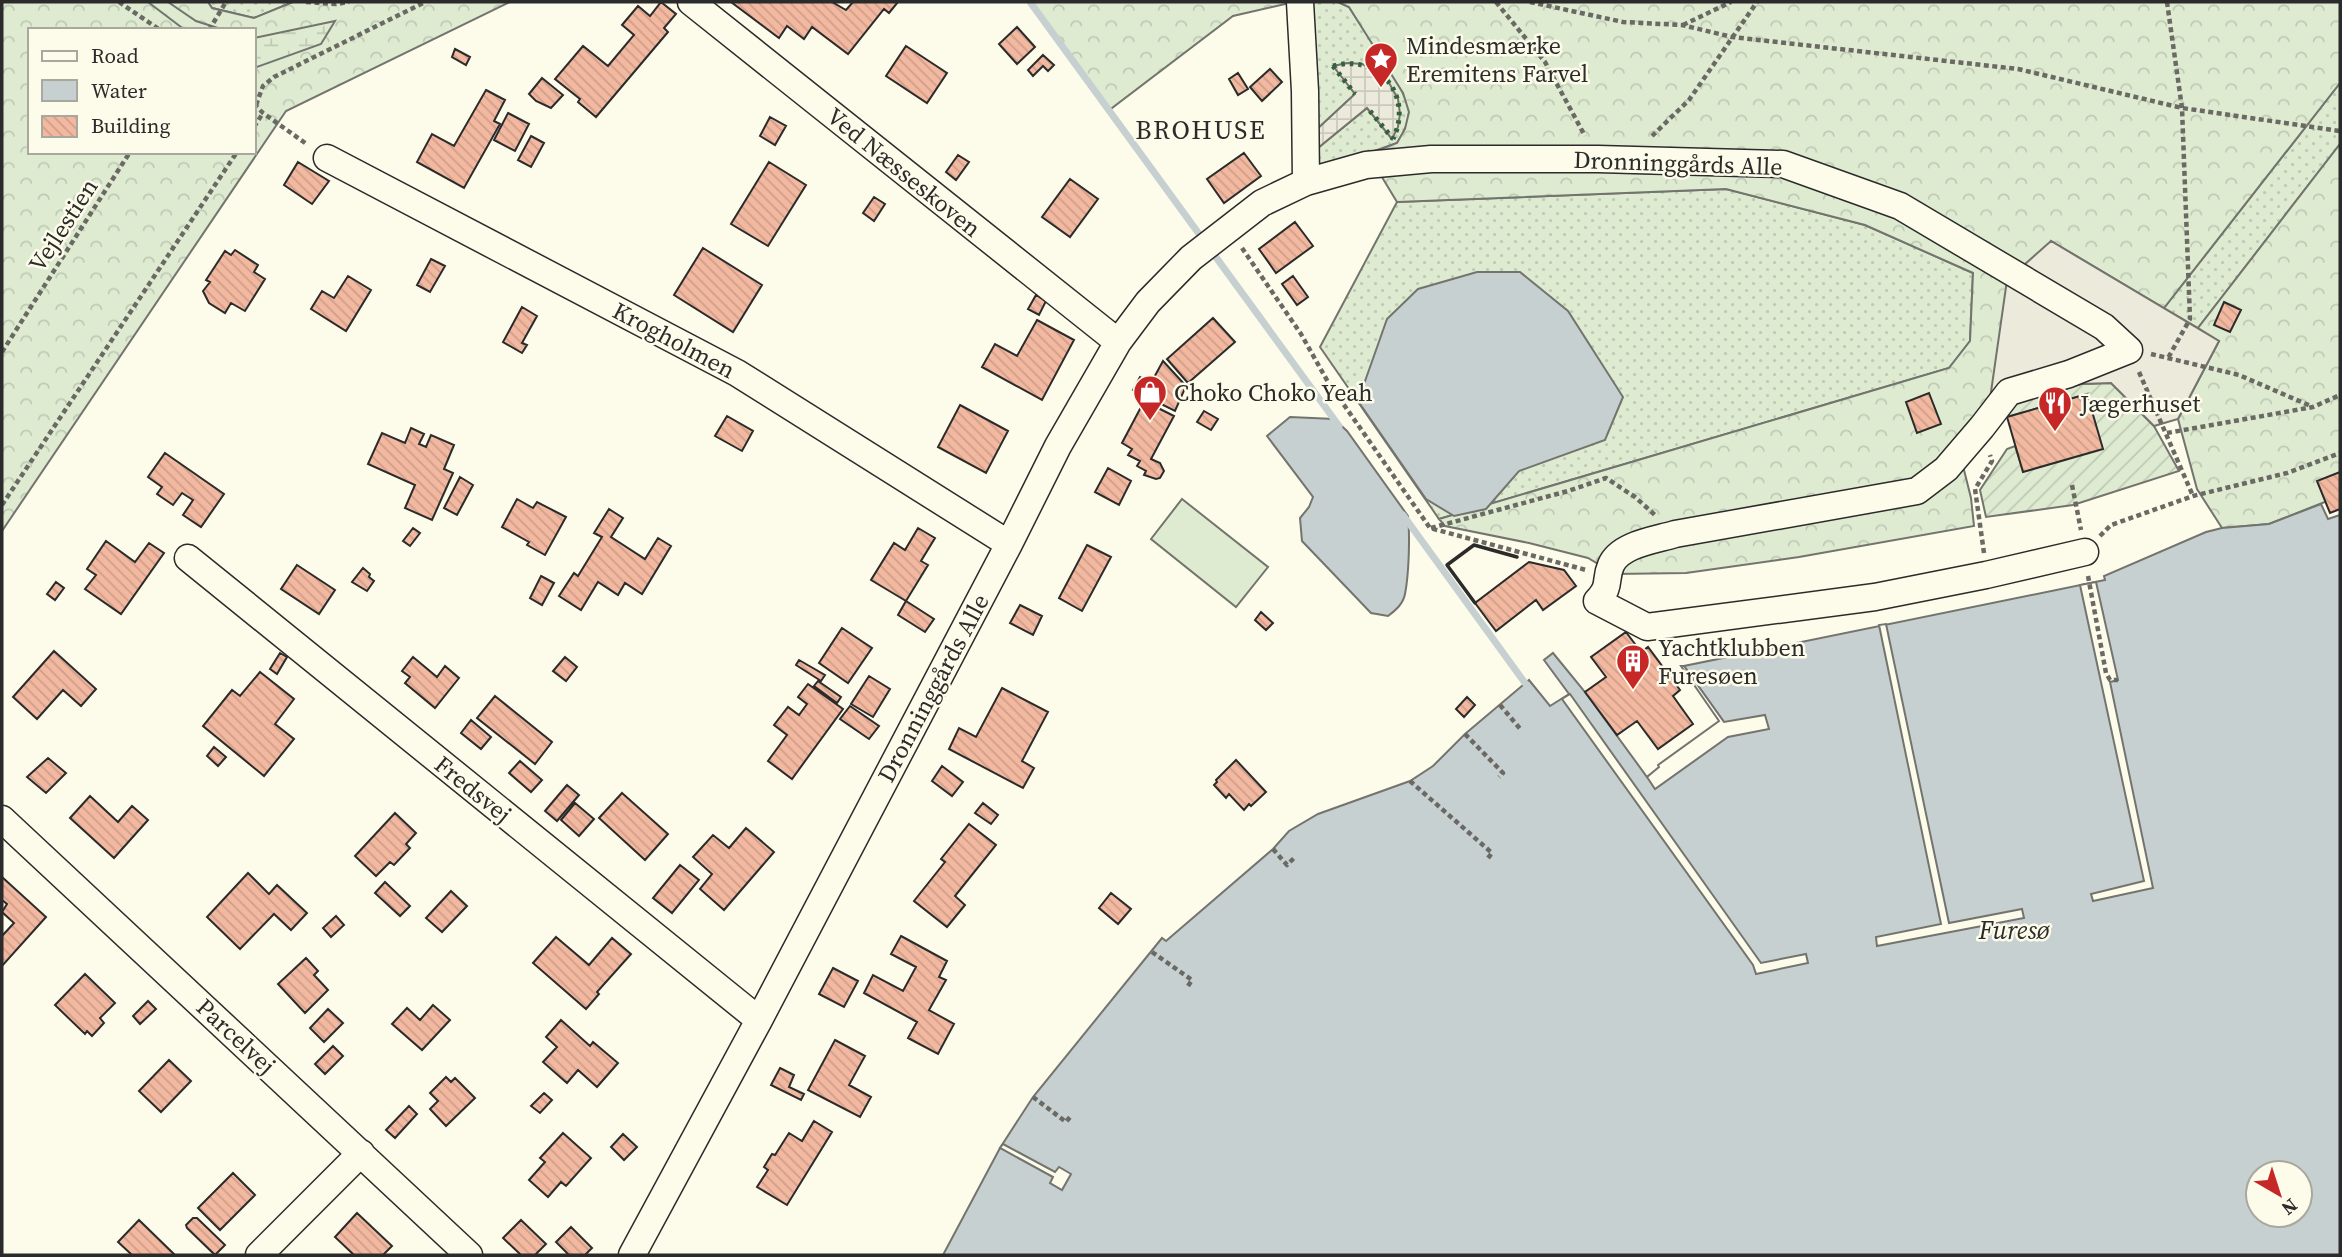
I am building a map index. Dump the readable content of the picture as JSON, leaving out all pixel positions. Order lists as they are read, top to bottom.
{
  "streets": {
    "street": [
      "Dronninggårds Alle",
      "Ved Næsseskoven",
      "Krogholmen",
      "Fredsvej",
      "Parcelvej"
    ],
    "path": ["Vejlestien"]
  },
  "crossings": [
    ["Dronninggårds Alle", "Ved Næsseskoven"],
    ["Dronninggårds Alle", "Krogholmen"],
    ["Dronninggårds Alle", "Fredsvej"]
  ],
  "districts": ["BROHUSE"],
  "water": ["Furesø"],
  "places": {
    "place": ["Mindesmærke Eremitens Farvel"],
    "shop": ["Choko Choko Yeah"],
    "restaurant": ["Jægerhuset"],
    "building": ["Yachtklubben Furesøen"]
  },
  "legend": ["Road", "Water", "Building"],
  "north": "bottom right"
}
